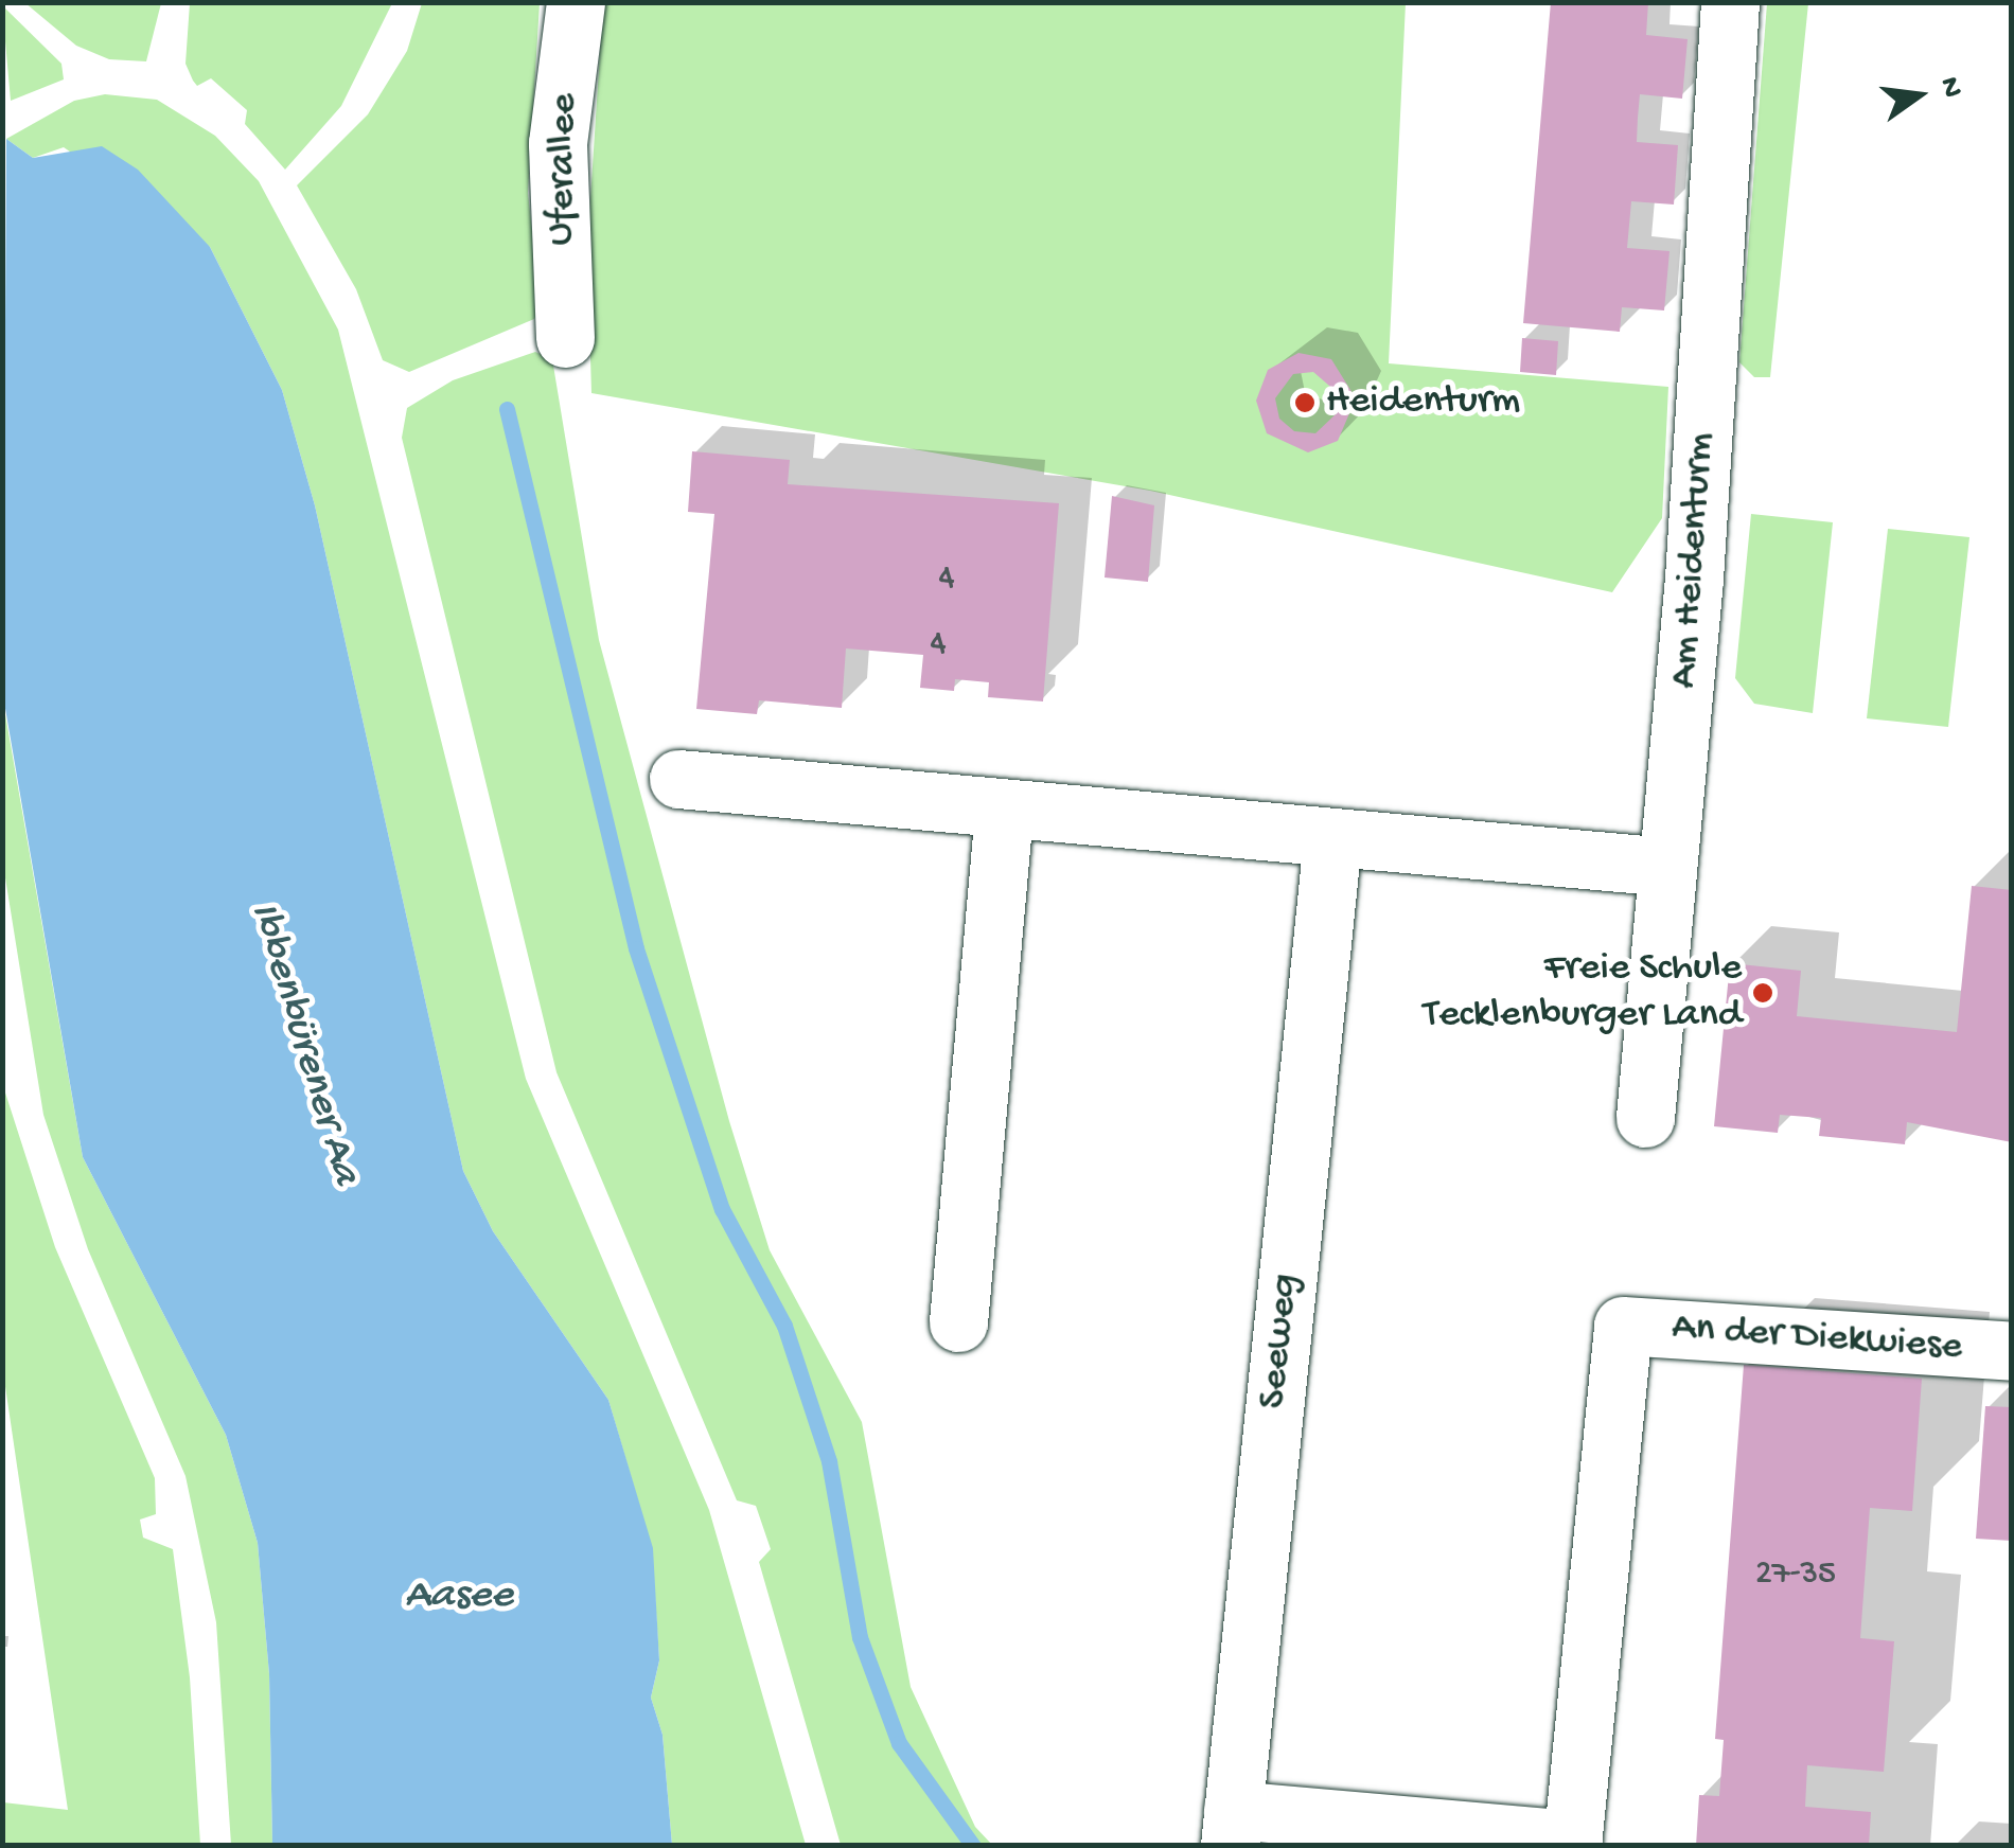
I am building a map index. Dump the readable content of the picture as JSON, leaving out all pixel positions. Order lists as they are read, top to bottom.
{
  "streets": {
    "street": [
      "Uferallee",
      "Am Heidenturm",
      "An der Diekwiese",
      "Seeweg"
    ]
  },
  "water": ["Ibbenbürener Aa", "Aasee"],
  "places": ["Heidenturm", "Freie Schule Tecklenburger Land"],
  "house_numbers": ["4", "4", "27-35"],
  "north": "right"
}
